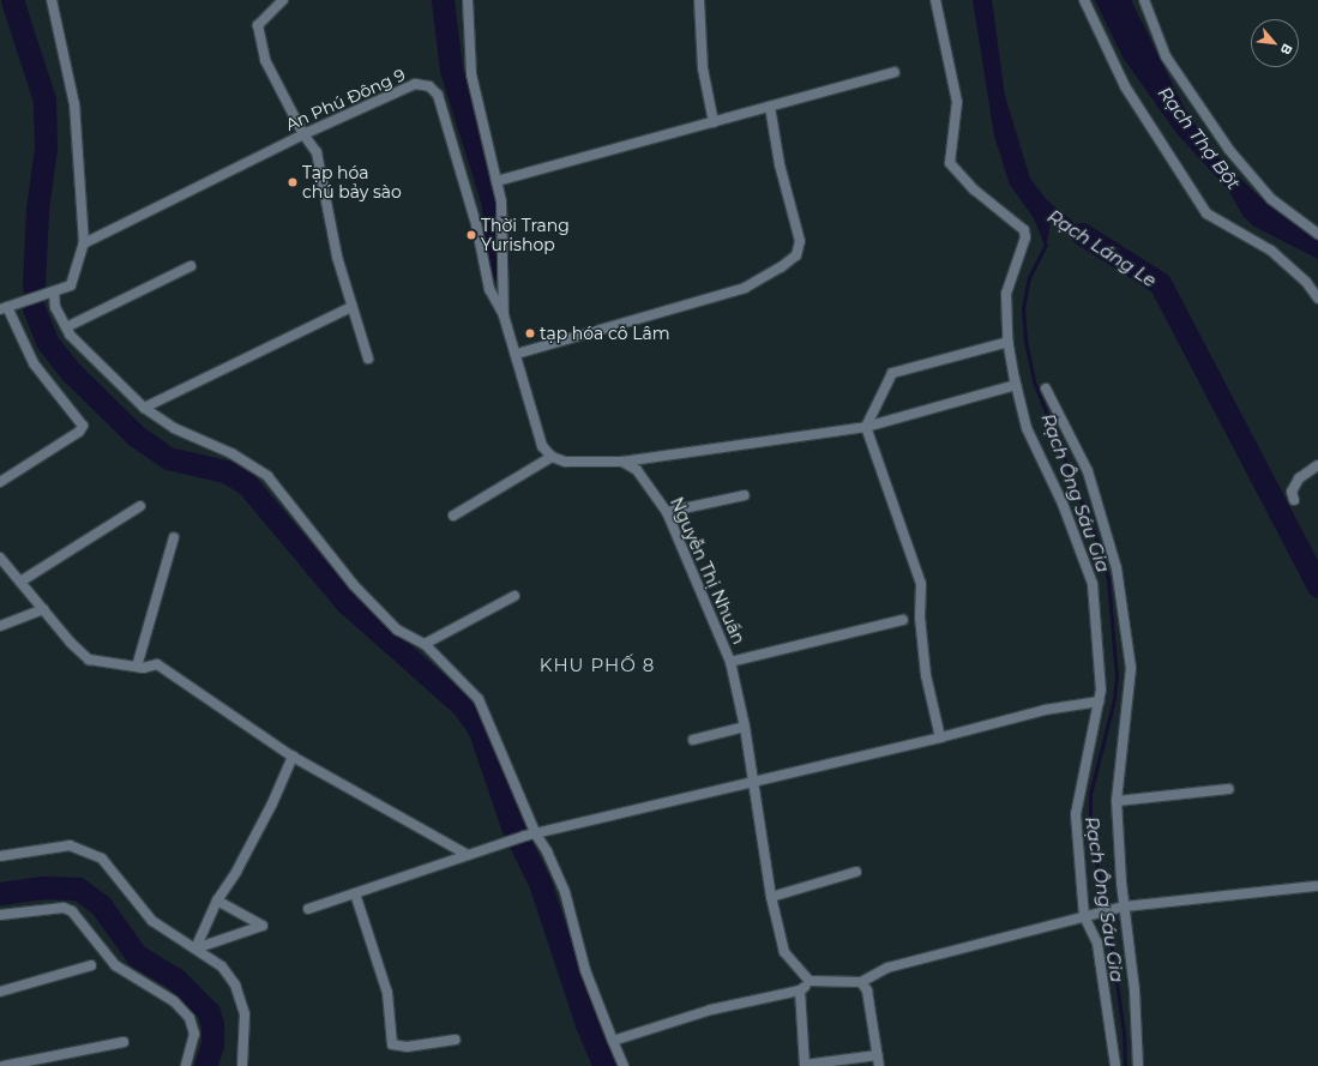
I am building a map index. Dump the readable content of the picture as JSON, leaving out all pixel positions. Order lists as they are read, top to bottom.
{
  "streets": {
    "street": ["An Phú Đông 9", "Nguyễn Thị Nhuần"]
  },
  "districts": ["KHU PHỐ 8"],
  "water": ["Rạch Thợ Bột", "Rạch Láng Le", "Rạch Ông Sáu Gia"],
  "places": ["Tạp hóa chú bảy sào", "Thời Trang Yurishop", "tạp hóa cô Lâm"],
  "north": "bottom right"
}
